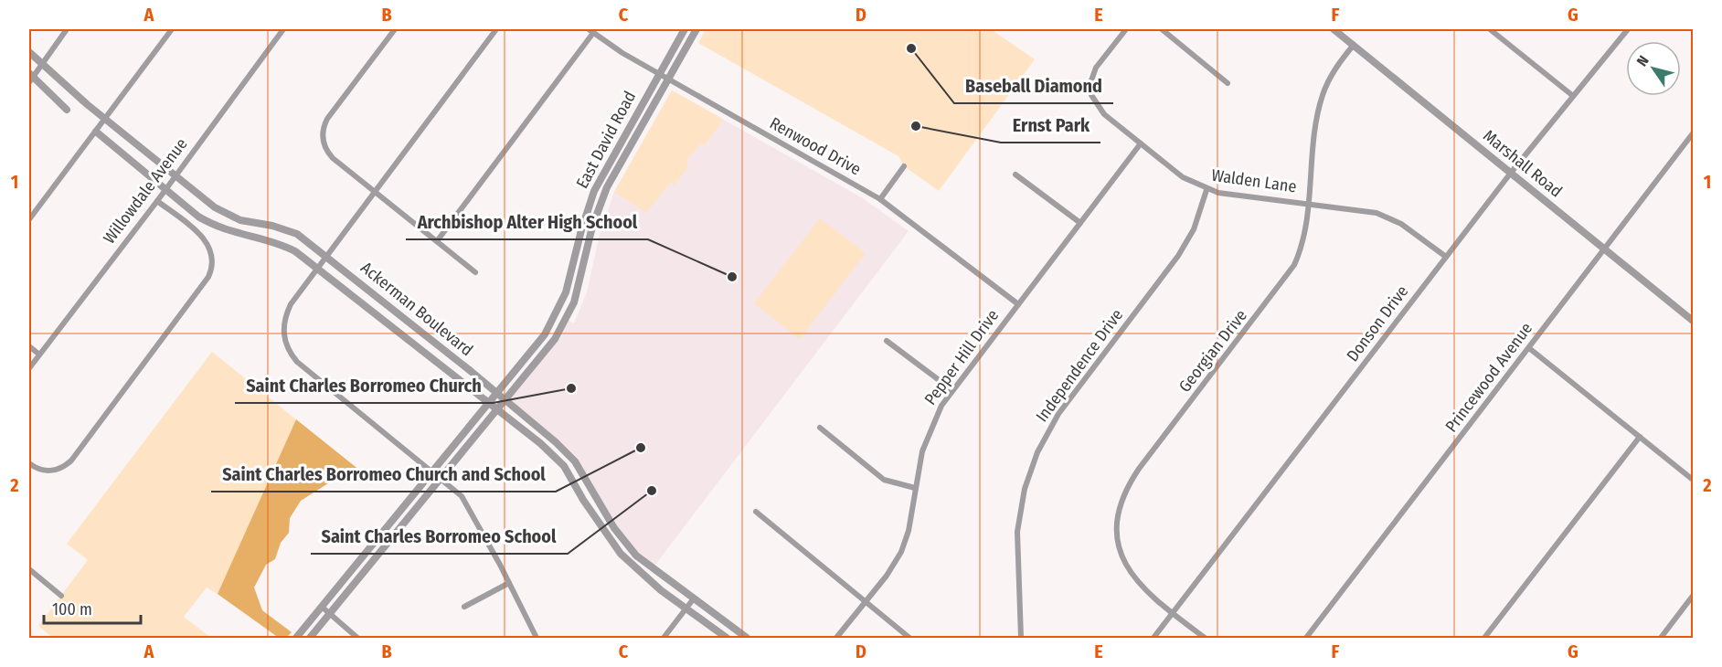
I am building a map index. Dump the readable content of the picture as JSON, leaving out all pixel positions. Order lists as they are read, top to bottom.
{
  "streets": {
    "street": [
      "East David Road",
      "Renwood Drive",
      "Marshall Road",
      "Walden Lane",
      "Willowdale Avenue",
      "Ackerman Boulevard",
      "Donson Drive",
      "Georgian Drive",
      "Pepper Hill Drive",
      "Independence Drive",
      "Princewood Avenue"
    ]
  },
  "crossings": [
    ["East David Road", "Renwood Drive"],
    ["East David Road", "Ackerman Boulevard"],
    ["Renwood Drive", "Pepper Hill Drive"],
    ["Marshall Road", "Donson Drive"],
    ["Marshall Road", "Georgian Drive"],
    ["Marshall Road", "Princewood Avenue"],
    ["Walden Lane", "Donson Drive"],
    ["Walden Lane", "Georgian Drive"],
    ["Walden Lane", "Pepper Hill Drive"],
    ["Walden Lane", "Independence Drive"],
    ["Willowdale Avenue", "Ackerman Boulevard"],
    ["Donson Drive", "Georgian Drive"]
  ],
  "places": [
    "Baseball Diamond",
    "Ernst Park",
    "Archbishop Alter High School",
    "Saint Charles Borromeo Church",
    "Saint Charles Borromeo Church and School",
    "Saint Charles Borromeo School"
  ],
  "scale_bar": "100 m",
  "north": "top left",
  "grid": {
    "columns": [
      "A",
      "B",
      "C",
      "D",
      "E",
      "F",
      "G"
    ],
    "rows": ["1", "2"]
  }
}
